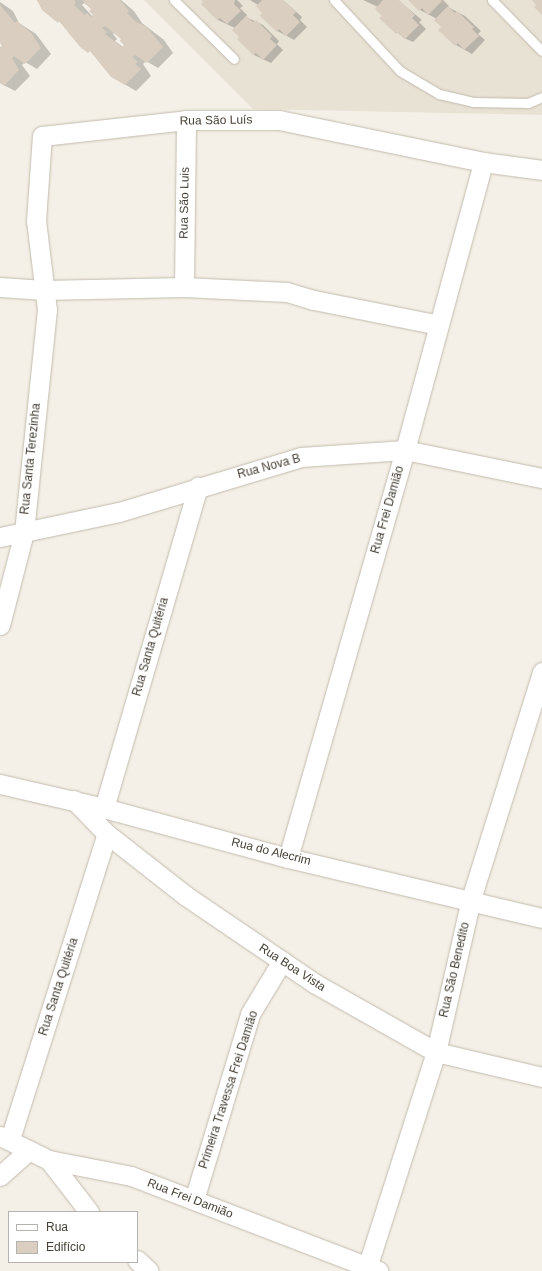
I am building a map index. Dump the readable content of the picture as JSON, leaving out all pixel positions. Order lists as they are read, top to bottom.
{
  "streets": {
    "street": [
      "Rua São Luís",
      "Rua São Luis",
      "Rua Santa Terezinha",
      "Rua Nova B",
      "Rua Frei Damião",
      "Rua Santa Quitéria",
      "Rua do Alecrim",
      "Rua Boa Vista",
      "Rua São Benedito",
      "Primeira Travessa Frei Damião"
    ]
  },
  "crossings": [
    ["Rua São Luís", "Rua São Luis"],
    ["Rua São Luís", "Rua Santa Terezinha"],
    ["Rua São Luís", "Rua Frei Damião"],
    ["Rua Santa Terezinha", "Rua Nova B"],
    ["Rua Nova B", "Rua Frei Damião"],
    ["Rua Nova B", "Rua Santa Quitéria"],
    ["Rua Frei Damião", "Rua Santa Quitéria"],
    ["Rua Frei Damião", "Rua do Alecrim"],
    ["Rua Frei Damião", "Rua São Benedito"],
    ["Rua Frei Damião", "Primeira Travessa Frei Damião"],
    ["Rua Santa Quitéria", "Rua do Alecrim"],
    ["Rua Santa Quitéria", "Rua Boa Vista"],
    ["Rua do Alecrim", "Rua Boa Vista"],
    ["Rua do Alecrim", "Rua São Benedito"],
    ["Rua Boa Vista", "Rua São Benedito"],
    ["Rua Boa Vista", "Primeira Travessa Frei Damião"]
  ],
  "legend": ["Rua", "Edifício"]
}
